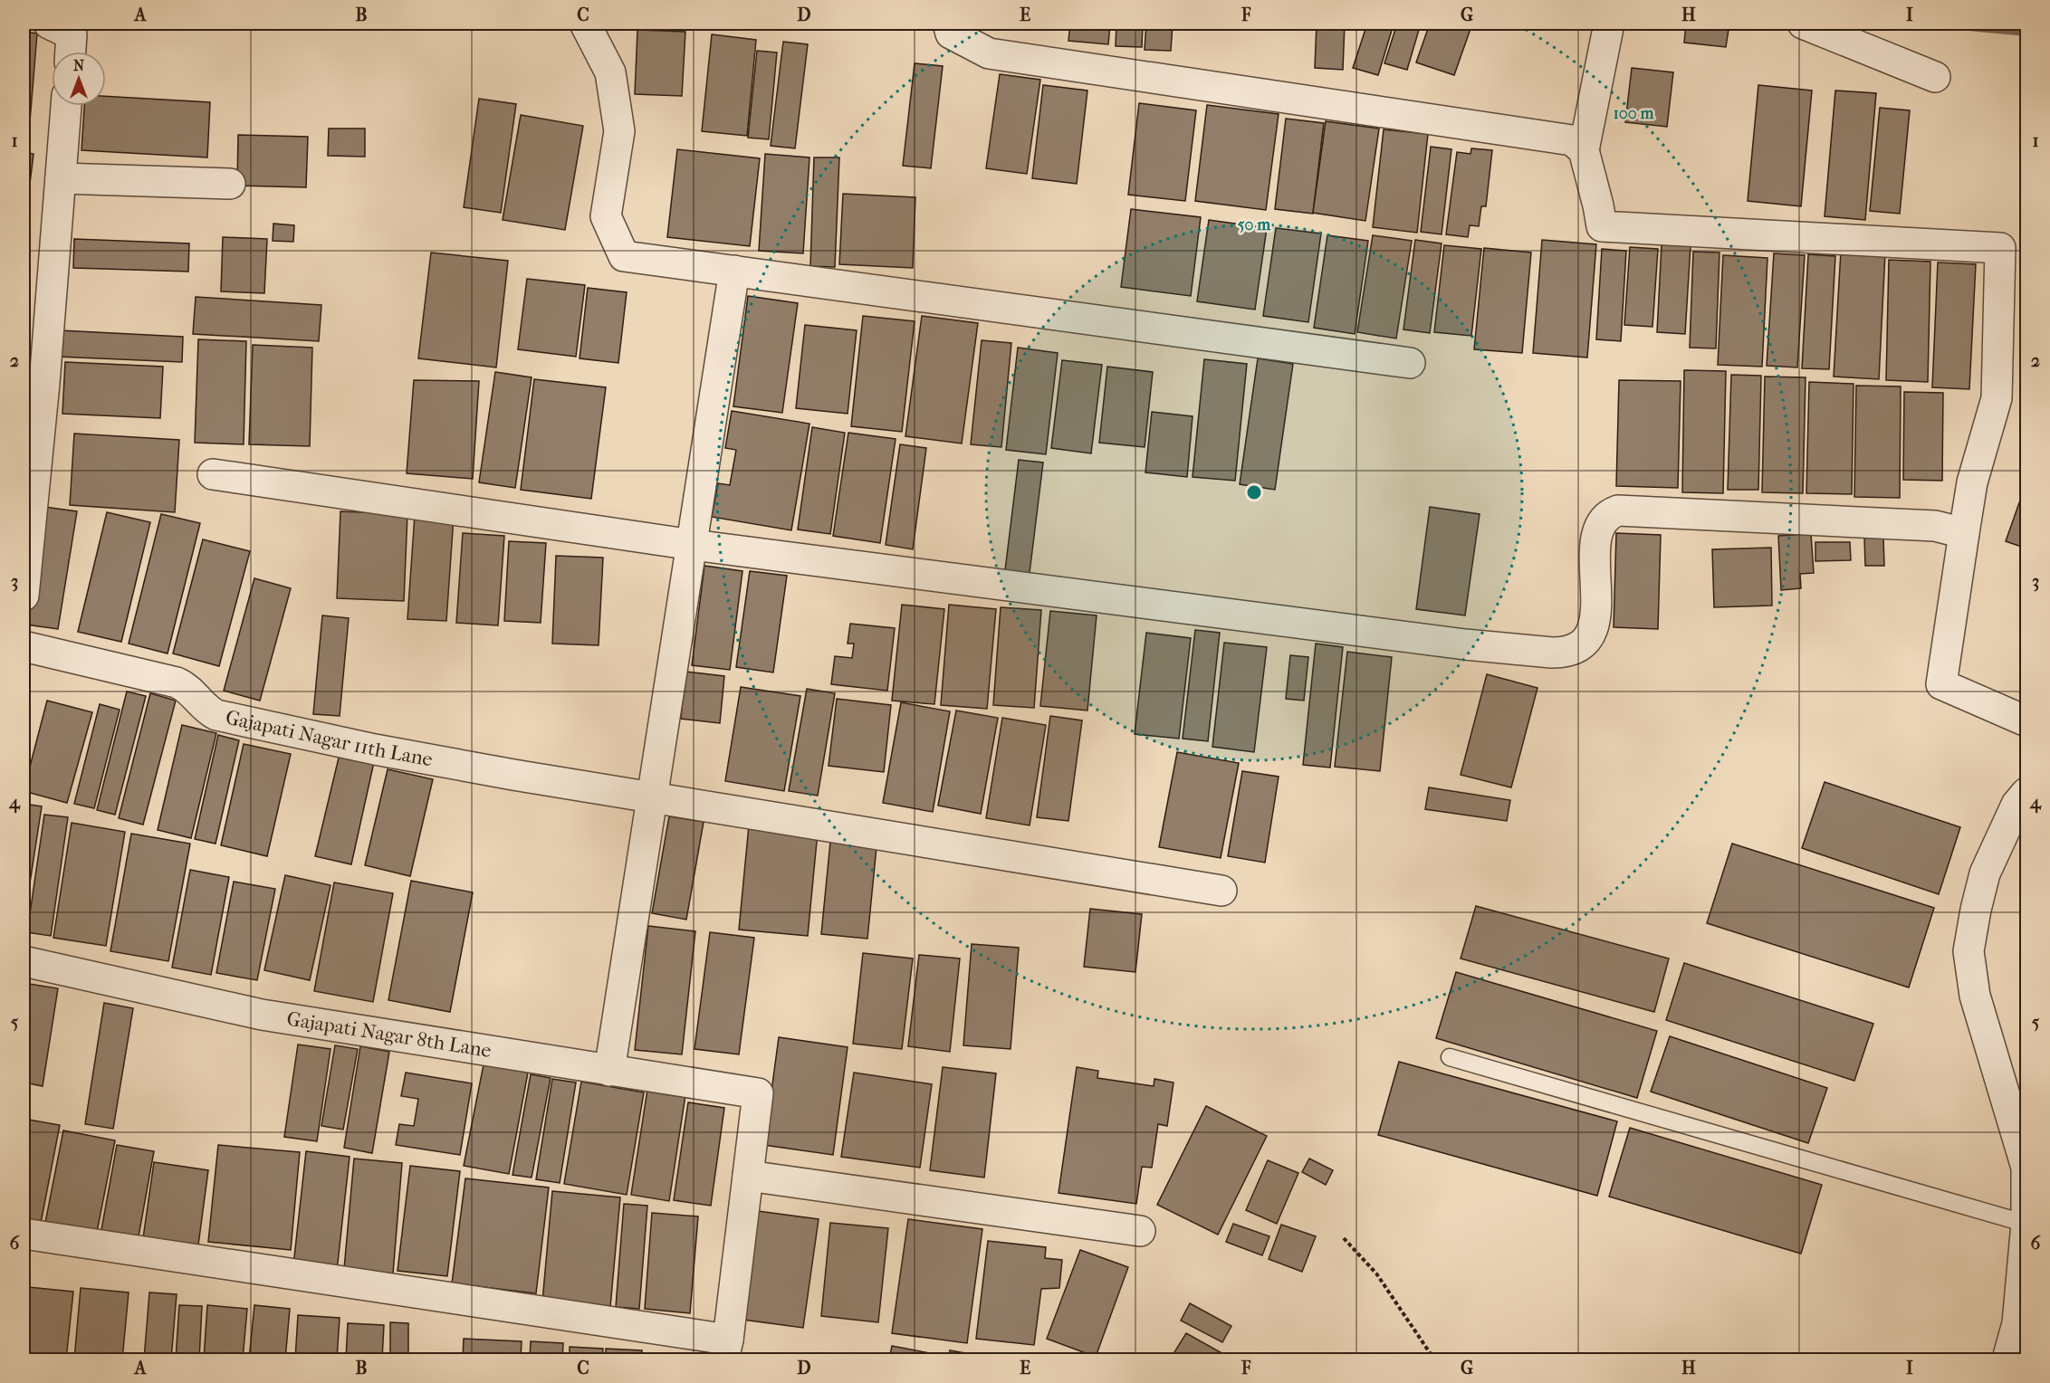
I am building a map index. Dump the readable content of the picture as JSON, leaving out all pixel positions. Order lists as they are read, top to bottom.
{
  "streets": {
    "street": ["Gajapati Nagar 11th Lane", "Gajapati Nagar 8th Lane"]
  },
  "north": "top",
  "grid": {
    "columns": [
      "A",
      "B",
      "C",
      "D",
      "E",
      "F",
      "G",
      "H",
      "I"
    ],
    "rows": [
      "1",
      "2",
      "3",
      "4",
      "5",
      "6"
    ]
  },
  "rings": ["100 m", "50 m"]
}
